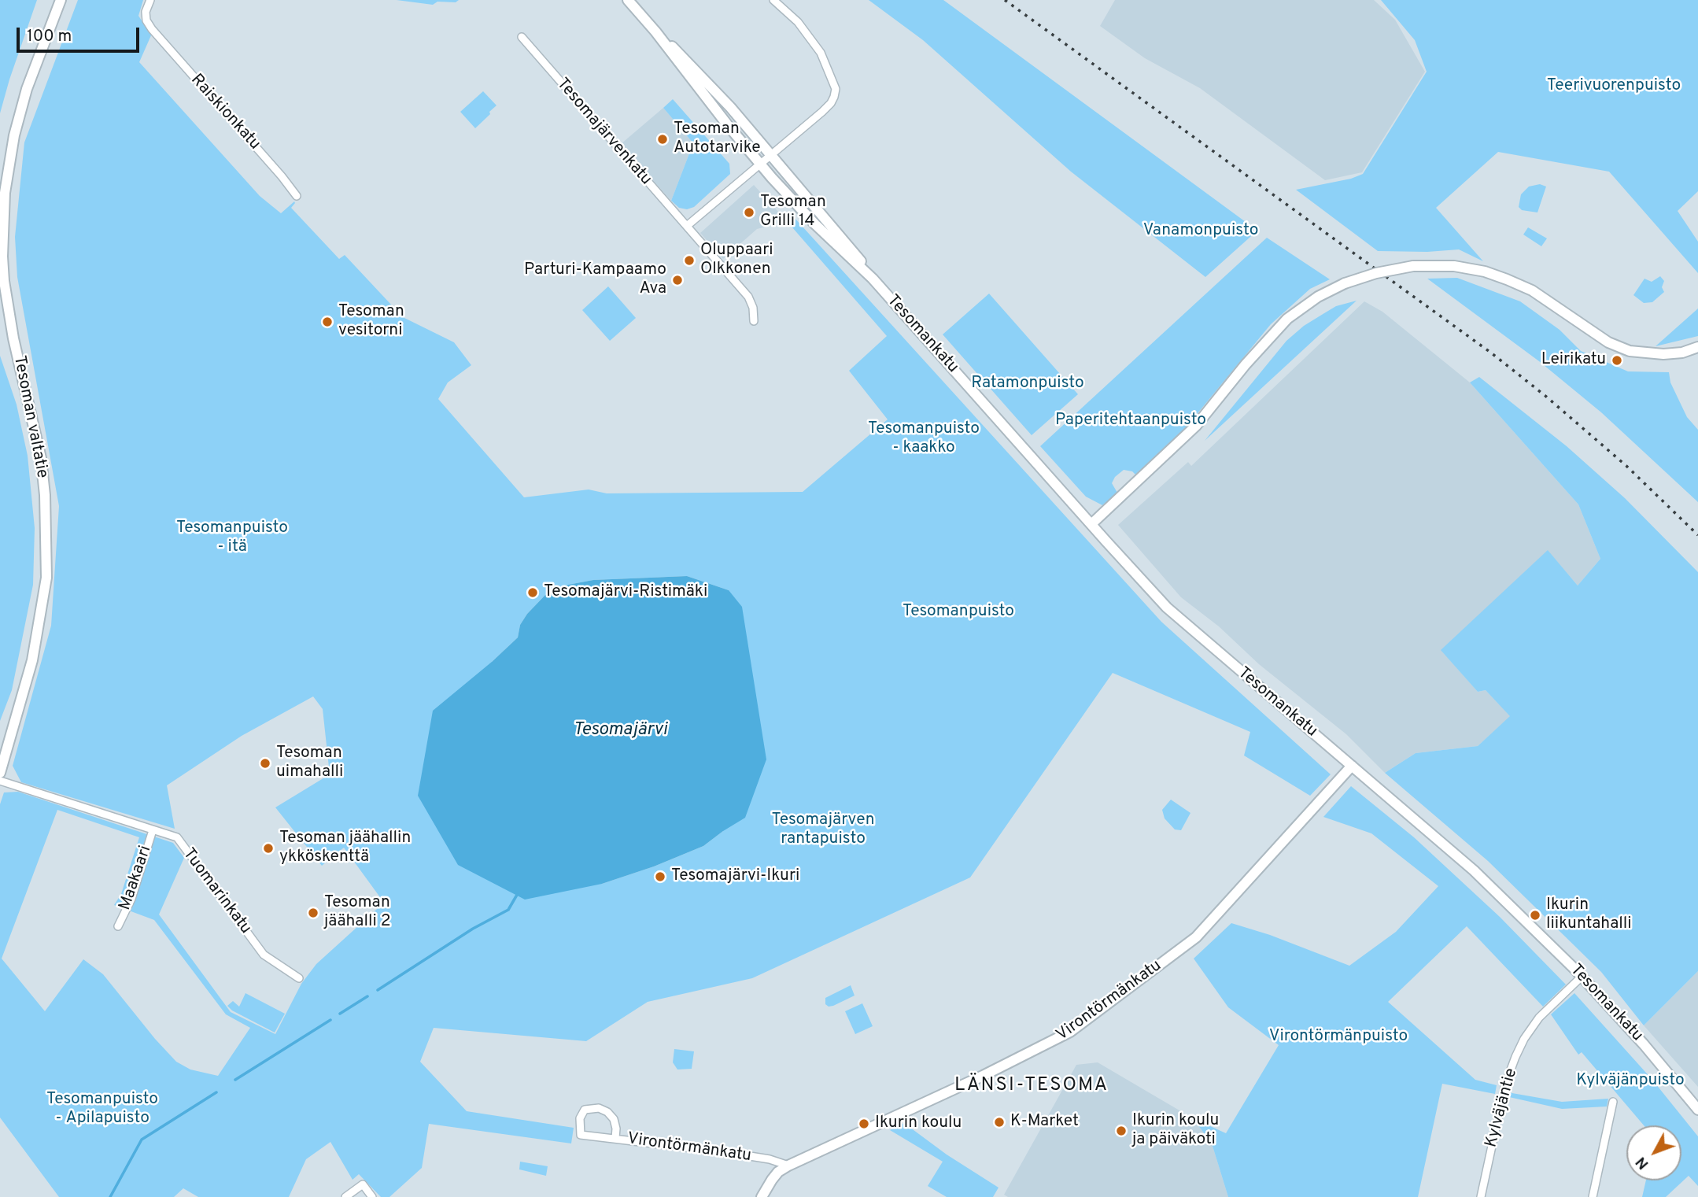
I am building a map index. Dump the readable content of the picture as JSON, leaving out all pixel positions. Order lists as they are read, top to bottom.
{
  "streets": {
    "main road": ["Tesomankatu", "Tesoman valtatie", "Virontörmänkatu"],
    "street": [
      "Raiskionkatu",
      "Tesomajärvenkatu",
      "Maakaari",
      "Tuomarinkatu",
      "Kylväjäntie"
    ]
  },
  "crossings": [
    ["Tesomankatu", "Virontörmänkatu"],
    ["Tesomankatu", "Kylväjäntie"],
    ["Maakaari", "Tuomarinkatu"]
  ],
  "districts": ["LÄNSI-TESOMA"],
  "water": ["Tesomajärvi"],
  "parks": [
    "Teerivuorenpuisto",
    "Vanamonpuisto",
    "Ratamonpuisto",
    "Paperitehtaanpuisto",
    "Tesomanpuisto - kaakko",
    "Tesomanpuisto - itä",
    "Tesomanpuisto",
    "Tesomajärven rantapuisto",
    "Virontörmänpuisto",
    "Kylväjänpuisto",
    "Tesomanpuisto - Apilapuisto"
  ],
  "places": [
    "Tesoman Autotarvike",
    "Tesoman Grilli 14",
    "Oluppaari Olkkonen",
    "Parturi-Kampaamo Ava",
    "Tesoman vesitorni",
    "Leirikatu",
    "Tesomajärvi-Ristimäki",
    "Tesoman uimahalli",
    "Tesoman jäähallin ykköskenttä",
    "Tesomajärvi-Ikuri",
    "Tesoman jäähalli 2",
    "Ikurin liikuntahalli",
    "K-Market",
    "Ikurin koulu",
    "Ikurin koulu ja päiväkoti"
  ],
  "scale_bar": "100 m",
  "north": "bottom left"
}
